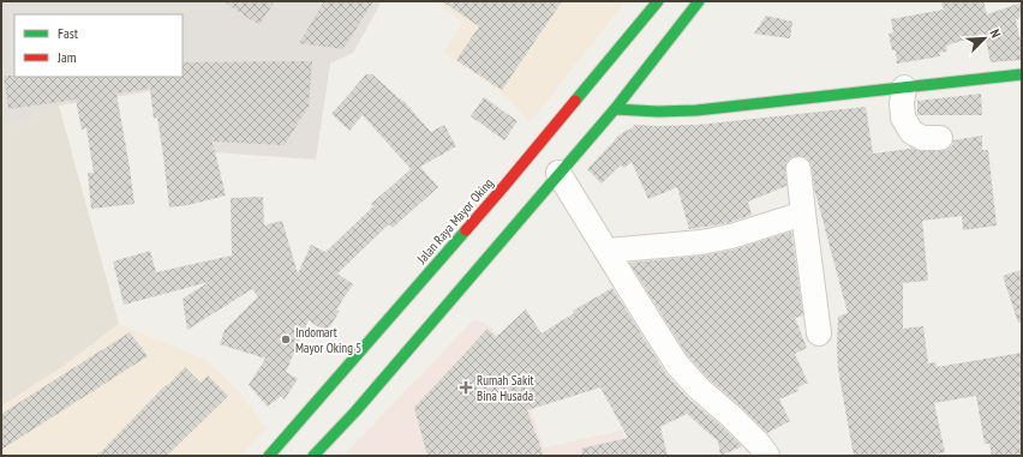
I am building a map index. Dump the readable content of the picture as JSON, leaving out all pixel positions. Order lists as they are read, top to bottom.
{
  "streets": {
    "main road": ["Jalan Raya Mayor Oking"]
  },
  "places": {
    "other": ["Indomart Mayor Oking 5"],
    "health": ["Rumah Sakit Bina Husada"]
  },
  "legend": ["Fast", "Jam"],
  "north": "top right"
}
